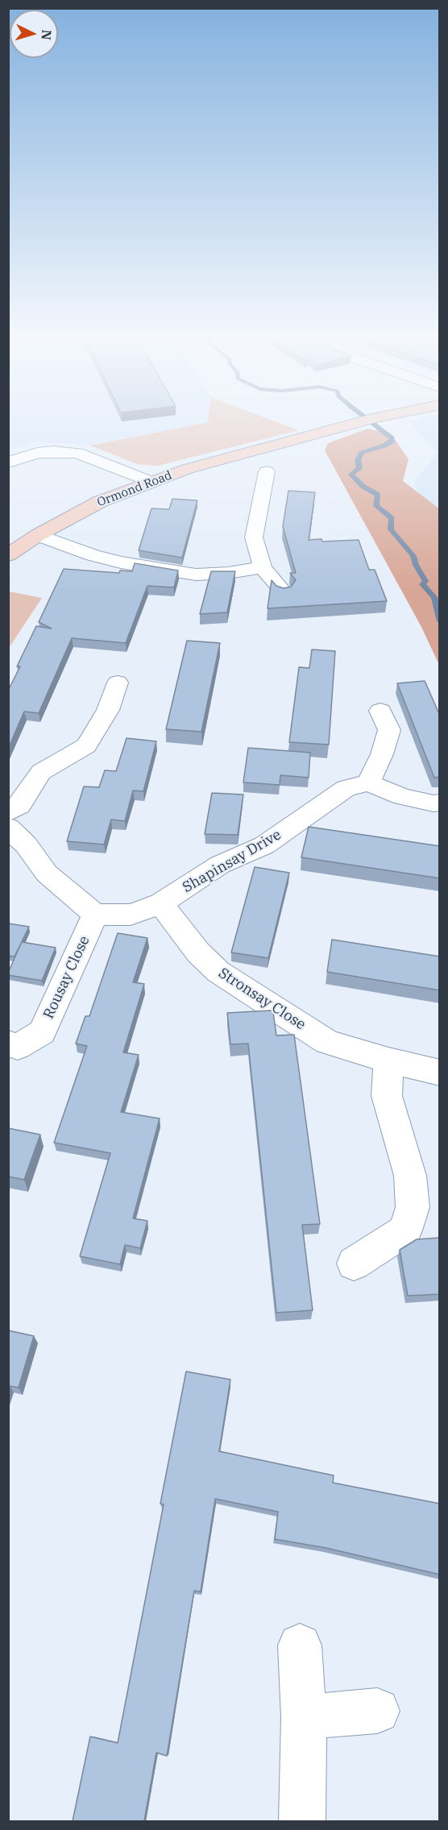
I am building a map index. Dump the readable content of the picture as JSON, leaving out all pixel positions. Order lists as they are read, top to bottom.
{
  "streets": {
    "street": [
      "Ormond Road",
      "Shapinsay Drive",
      "Rousay Close",
      "Stronsay Close"
    ]
  },
  "crossings": [
    ["Shapinsay Drive", "Rousay Close"],
    ["Shapinsay Drive", "Stronsay Close"]
  ],
  "north": "right"
}
